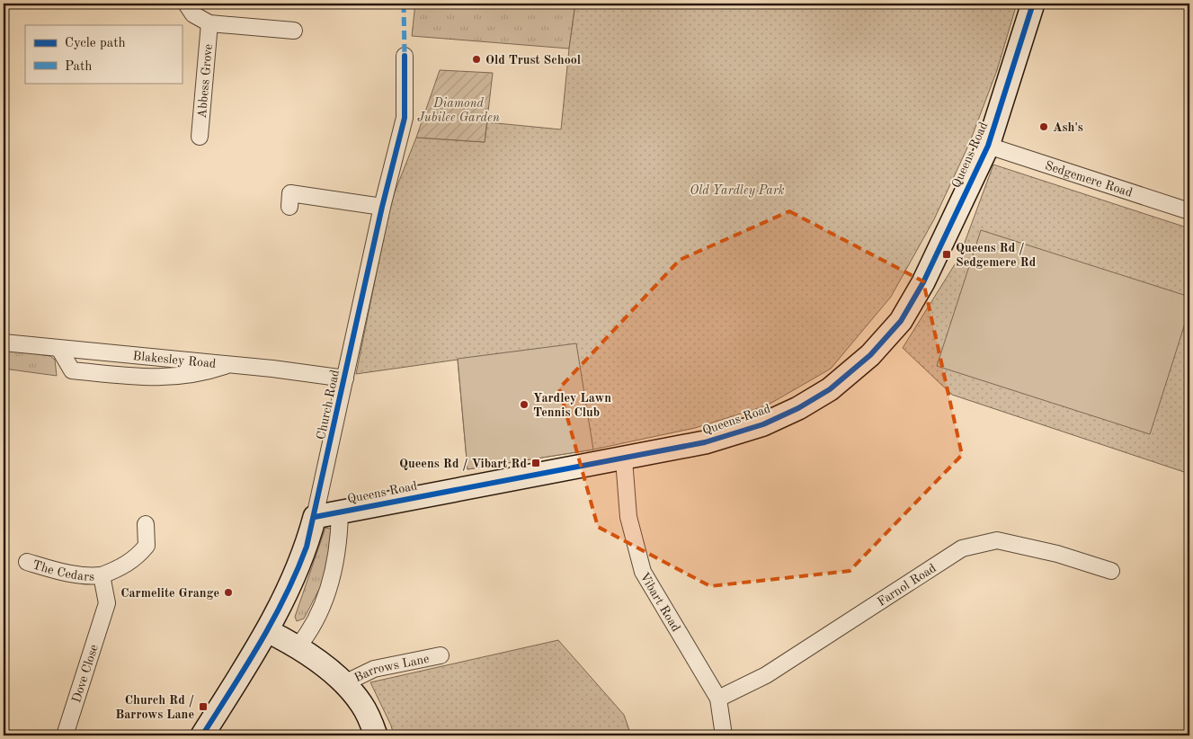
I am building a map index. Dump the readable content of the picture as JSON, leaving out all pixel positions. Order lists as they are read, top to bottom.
{
  "streets": {
    "street": [
      "Abbess Grove",
      "Queens Road",
      "Sedgemere Road",
      "Blakesley Road",
      "Church Road",
      "The Cedars",
      "Farnol Road",
      "Vibart Road",
      "Barrows Lane",
      "Dove Close"
    ]
  },
  "crossings": [
    ["Queens Road", "Sedgemere Road"],
    ["Queens Road", "Church Road"],
    ["Queens Road", "Vibart Road"],
    ["Blakesley Road", "Church Road"],
    ["Church Road", "Barrows Lane"],
    ["The Cedars", "Dove Close"],
    ["Farnol Road", "Vibart Road"]
  ],
  "parks": ["Diamond Jubilee Garden", "Old Yardley Park"],
  "places": {
    "other": [
      "Old Trust School",
      "Ash's",
      "Yardley Lawn Tennis Club",
      "Carmelite Grange"
    ],
    "transit": ["Queens Rd / Sedgemere Rd", "Queens Rd / Vibart Rd", "Church Rd / Barrows Lane"]
  },
  "legend": ["Cycle path", "Path"]
}
